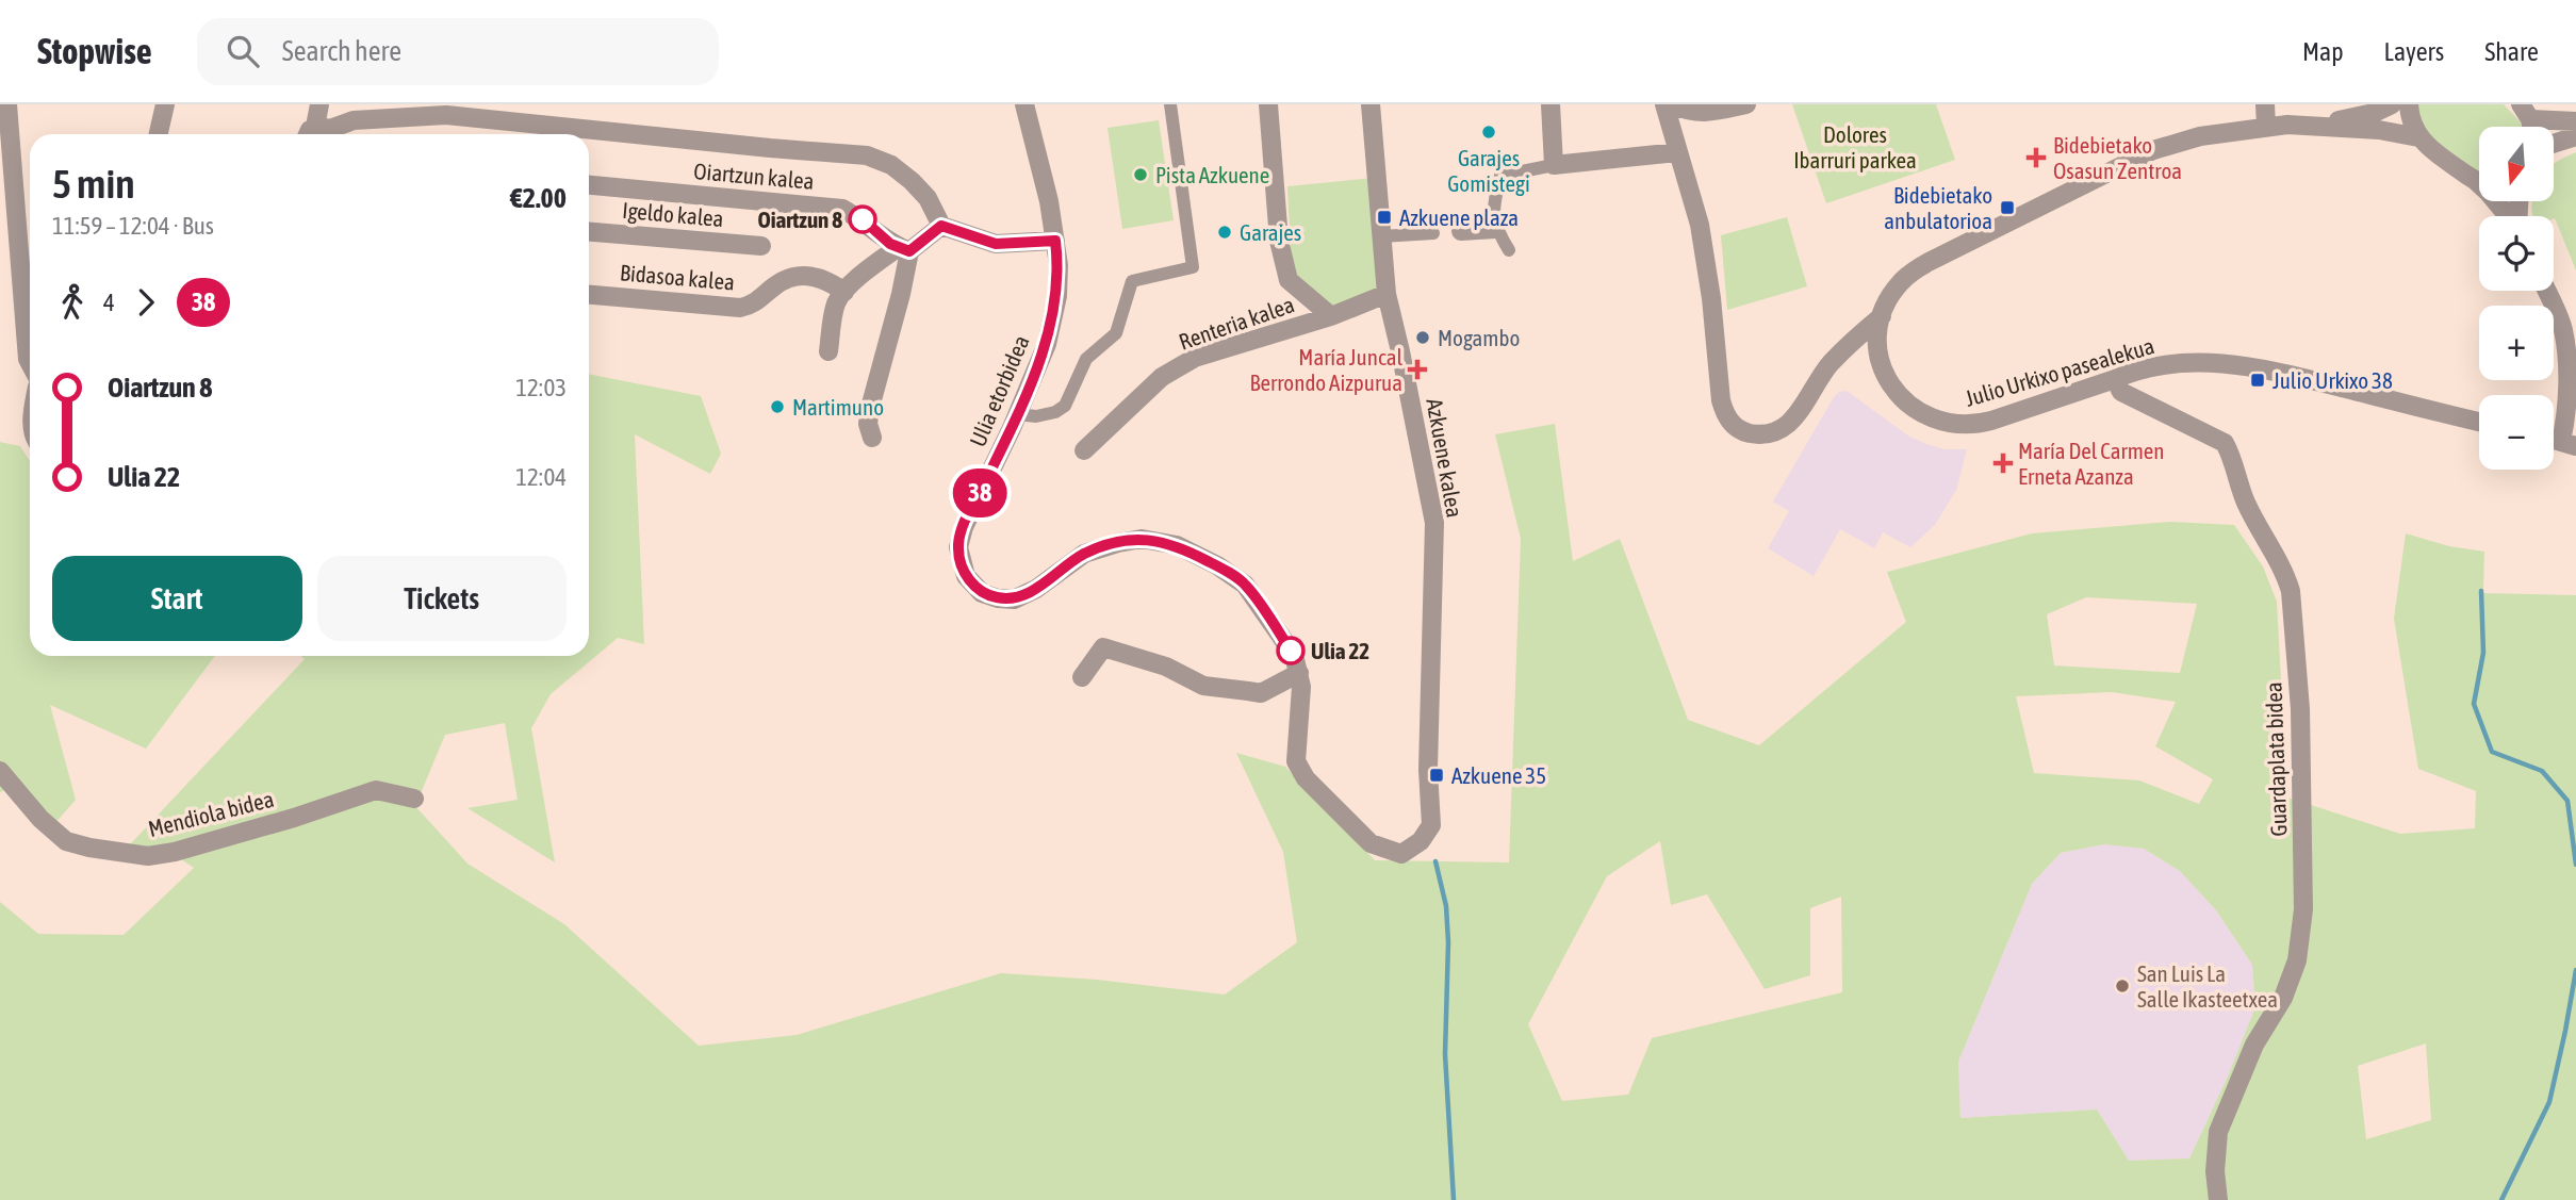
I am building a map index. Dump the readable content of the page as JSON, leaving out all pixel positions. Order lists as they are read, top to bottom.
{
  "streets": {
    "street": [
      "Oiartzun kalea",
      "Igeldo kalea",
      "Bidasoa kalea",
      "Renteria kalea",
      "Julio Urkixo pasealekua",
      "Ulia etorbidea",
      "Azkuene kalea",
      "Guardaplata bidea",
      "Mendiola bidea"
    ]
  },
  "crossings": [
    ["Renteria kalea", "Azkuene kalea"],
    ["Julio Urkixo pasealekua", "Guardaplata bidea"],
    ["Ulia etorbidea", "Azkuene kalea"]
  ],
  "parks": ["Dolores Ibarruri parkea"],
  "places": {
    "other": [
      "Garajes Gomistegi",
      "Pista Azkuene",
      "Oiartzun 8",
      "Garajes",
      "Mogambo",
      "Martimuno",
      "Ulia 22",
      "San Luis La Salle Ikasteetxea"
    ],
    "health": ["Bidebietako Osasun Zentroa", "María Juncal Berrondo Aizpurua", "María Del Carmen Erneta Azanza"],
    "transit": [
      "Bidebietako anbulatorioa",
      "Azkuene plaza",
      "Julio Urkixo 38",
      "Azkuene 35"
    ]
  },
  "lines": ["bus line 38"],
  "north": "bottom",
  "page": {
    "header": "Stopwise",
    "search": "Search here",
    "nav": ["Map", "Layers", "Share"],
    "on_map": "38",
    "map_buttons": ["+", "−"],
    "heading": ["5 min", "11:59 – 12:04 · Bus", "€2.00"],
    "legs": ["4", "38"],
    "list": [
      {
        "name": "Oiartzun 8",
        "value": "12:03"
      },
      {
        "name": "Ulia 22",
        "value": "12:04"
      }
    ],
    "buttons": ["Start", "Tickets"]
  }
}
